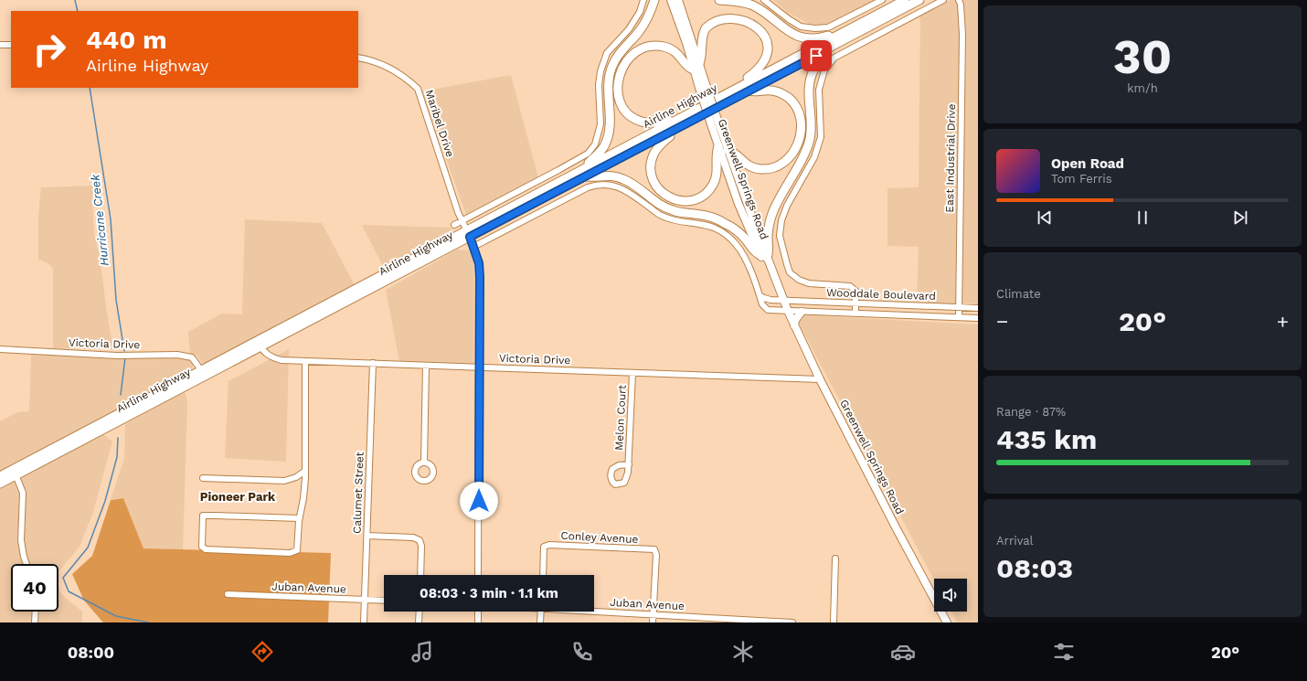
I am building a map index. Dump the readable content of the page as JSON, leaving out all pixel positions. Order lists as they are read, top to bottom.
{
  "streets": {
    "highway": ["Airline Highway"],
    "main road": ["Greenwell Springs Road"],
    "street": [
      "Maribel Drive",
      "East Industrial Drive",
      "Wooddale Boulevard",
      "Victoria Drive",
      "Melon Court",
      "Calumet Street",
      "Conley Avenue",
      "Juban Avenue"
    ]
  },
  "crossings": [
    ["Airline Highway", "Maribel Drive"],
    ["Airline Highway", "Victoria Drive"],
    ["Maribel Drive", "Victoria Drive"],
    ["East Industrial Drive", "Wooddale Boulevard"],
    ["Greenwell Springs Road", "Wooddale Boulevard"],
    ["Greenwell Springs Road", "Victoria Drive"],
    ["Victoria Drive", "Melon Court"],
    ["Victoria Drive", "Calumet Street"],
    ["Calumet Street", "Juban Avenue"],
    ["Conley Avenue", "Juban Avenue"]
  ],
  "districts": ["Pioneer Park"],
  "water": ["Hurricane Creek"],
  "page": {
    "tile": [
      ["30", "km/h"],
      "Climate",
      ["Range · 87%", "435 km"],
      ["Arrival", "08:03"]
    ],
    "turn": ["440 m", "Airline Highway"],
    "song": ["Open Road", "Tom Ferris"],
    "heat": ["−", "20°", "+"],
    "limit": "40",
    "trip": "08:03 · 3 min · 1.1 km",
    "tabs": ["08:00", "20°"]
  }
}
